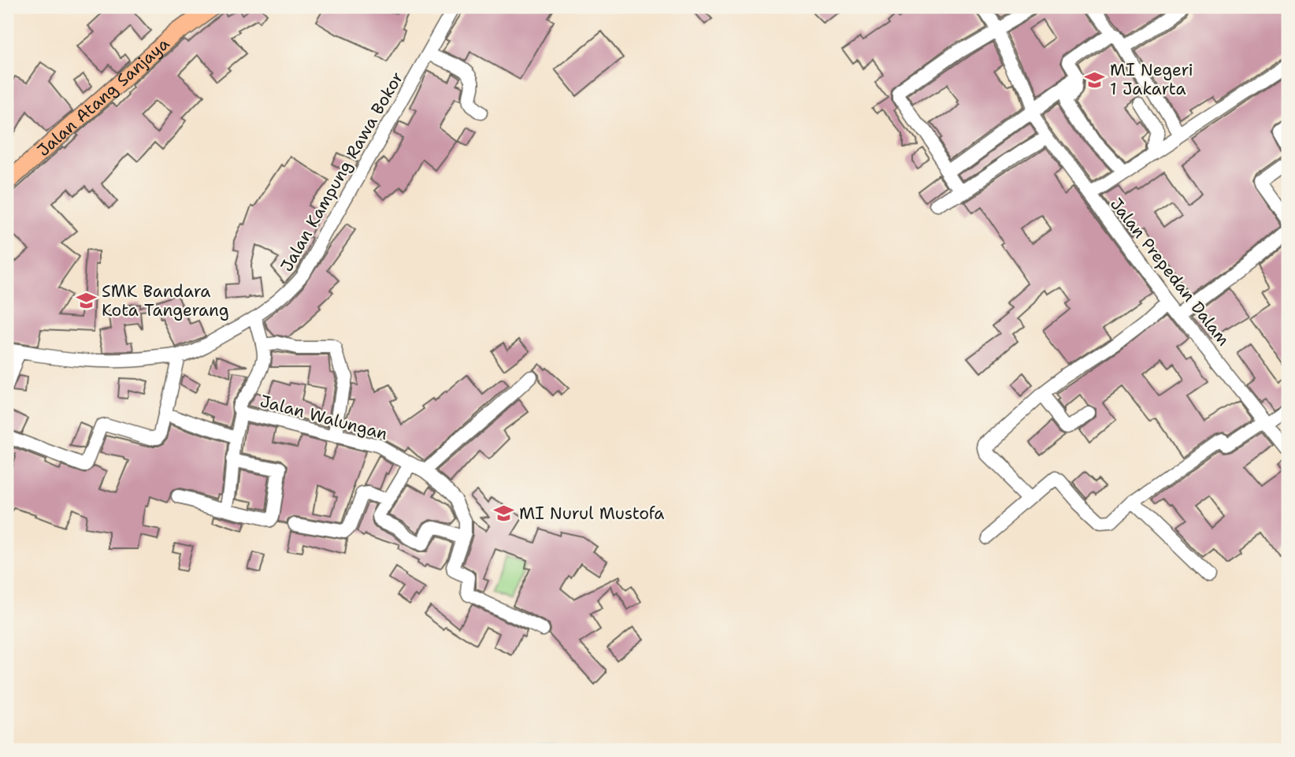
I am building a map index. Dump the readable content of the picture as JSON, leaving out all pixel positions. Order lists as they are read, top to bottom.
{
  "streets": {
    "main road": ["Jalan Atang Sanjaya"],
    "street": ["Jalan Kampung Rawa Bokor", "Jalan Prepedan Dalam", "Jalan Walungan"]
  },
  "places": {
    "school or university": ["MI Negeri 1 Jakarta", "SMK Bandara Kota Tangerang", "MI Nurul Mustofa"]
  }
}
